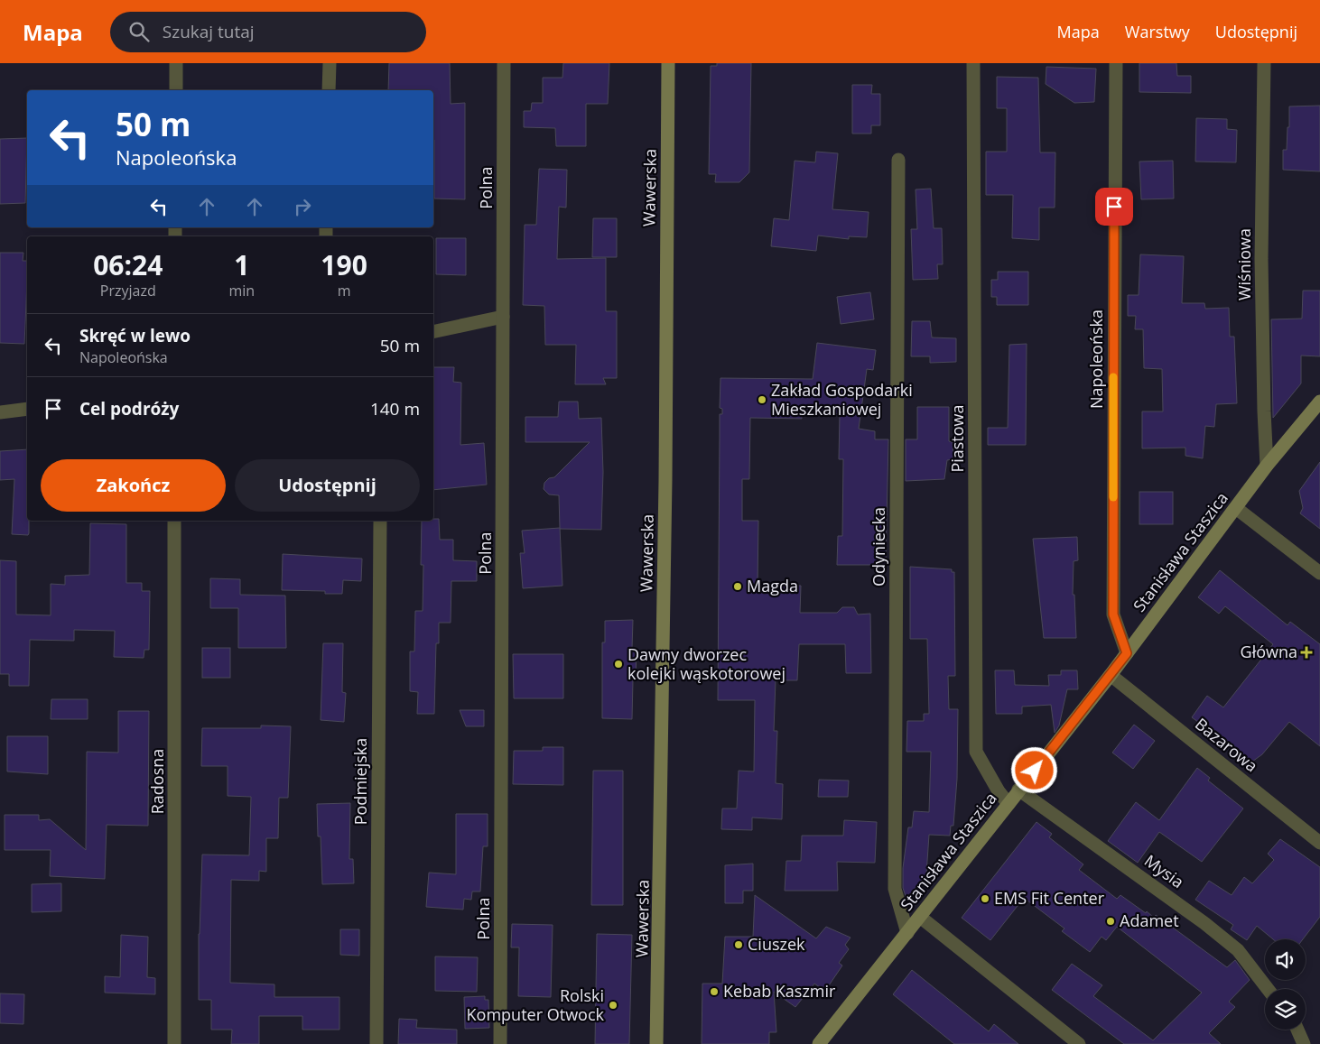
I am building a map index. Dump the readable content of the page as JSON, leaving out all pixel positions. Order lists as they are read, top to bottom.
{
  "streets": {
    "street": [
      "Polna",
      "Wawerska",
      "Wiśniowa",
      "Napoleońska",
      "Piastowa",
      "Odyniecka",
      "Stanisława Staszica",
      "Bazarowa",
      "Radosna",
      "Podmiejska",
      "Mysia"
    ]
  },
  "crossings": [
    ["Wiśniowa", "Stanisława Staszica"],
    ["Napoleońska", "Stanisława Staszica"],
    ["Piastowa", "Stanisława Staszica"],
    ["Odyniecka", "Stanisława Staszica"],
    ["Stanisława Staszica", "Bazarowa"],
    ["Stanisława Staszica", "Mysia"]
  ],
  "places": {
    "other": [
      "Zakład Gospodarki Mieszkaniowej",
      "Magda",
      "Dawny dworzec kolejki wąskotorowej",
      "EMS Fit Center",
      "Adamet",
      "Ciuszek",
      "Kebab Kaszmir",
      "Rolski Komputer Otwock"
    ],
    "health": ["Główna"]
  },
  "page": {
    "header": "Mapa",
    "search": "Szukaj tutaj",
    "nav": ["Mapa", "Warstwy", "Udostępnij"],
    "turn": ["50 m", "Napoleońska"],
    "eta": [
      "06:24",
      "Przyjazd",
      "1",
      "min",
      "190",
      "m"
    ],
    "list": [
      {
        "name": "Skręć w lewo",
        "note": "Napoleońska",
        "value": "50 m"
      },
      {
        "name": "Cel podróży",
        "value": "140 m"
      }
    ],
    "buttons": ["Zakończ", "Udostępnij"]
  }
}
